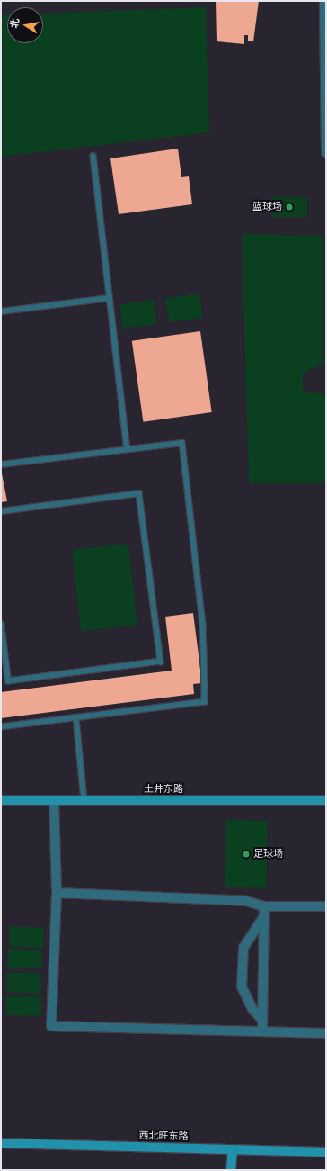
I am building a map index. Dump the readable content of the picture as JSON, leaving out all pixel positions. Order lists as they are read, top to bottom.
{
  "streets": {
    "street": ["土井东路", "西北旺东路"]
  },
  "places": ["篮球场", "足球场"],
  "north": "left"
}
